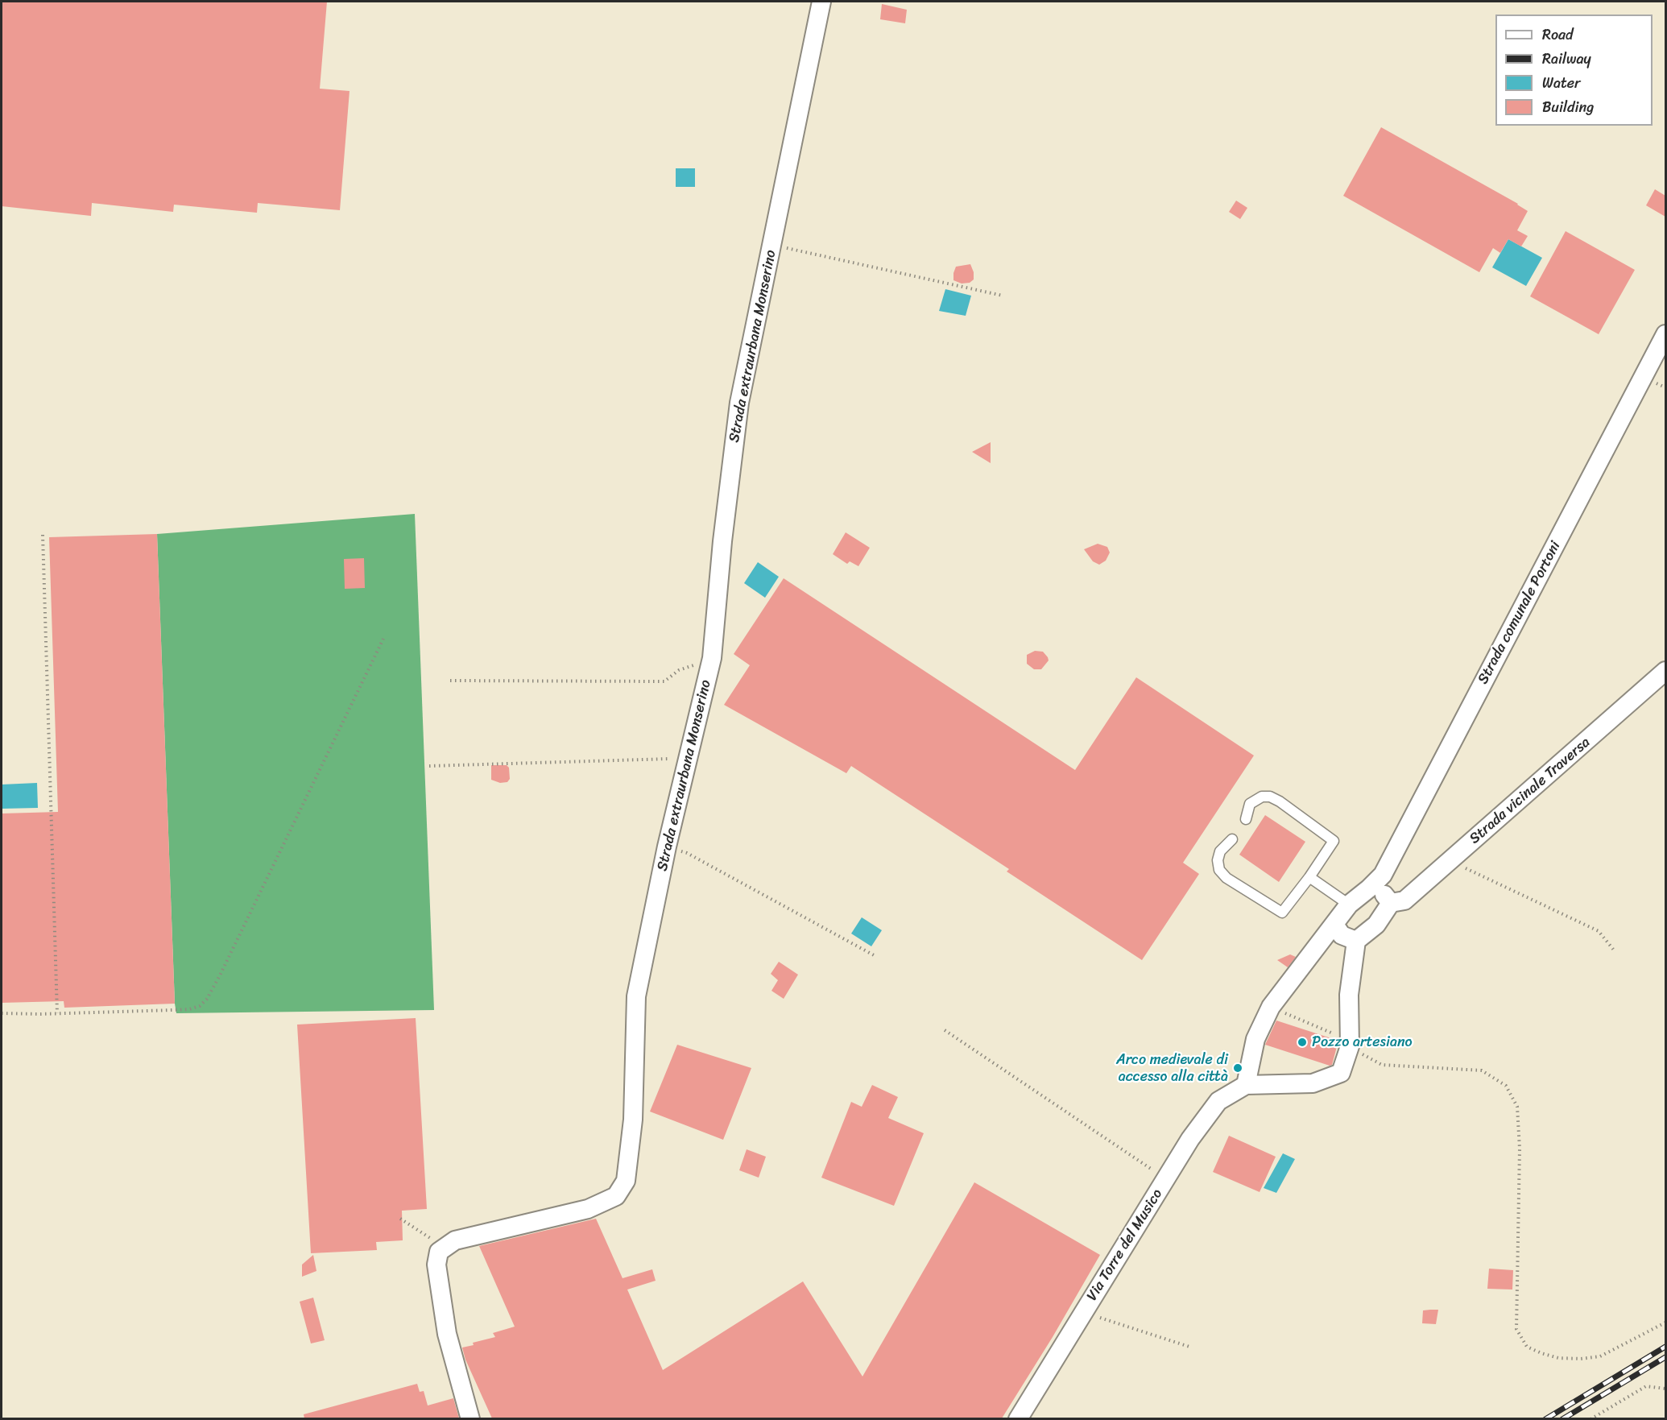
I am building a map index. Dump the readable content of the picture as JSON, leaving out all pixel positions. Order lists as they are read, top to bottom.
{
  "streets": {
    "street": [
      "Strada extraurbana Monserino",
      "Strada comunale Portoni",
      "Strada vicinale Traversa",
      "Via Torre del Musico"
    ]
  },
  "places": ["Pozzo artesiano", "Arco medievale di accesso alla città"],
  "legend": [
    "Road",
    "Railway",
    "Water",
    "Building"
  ]
}
